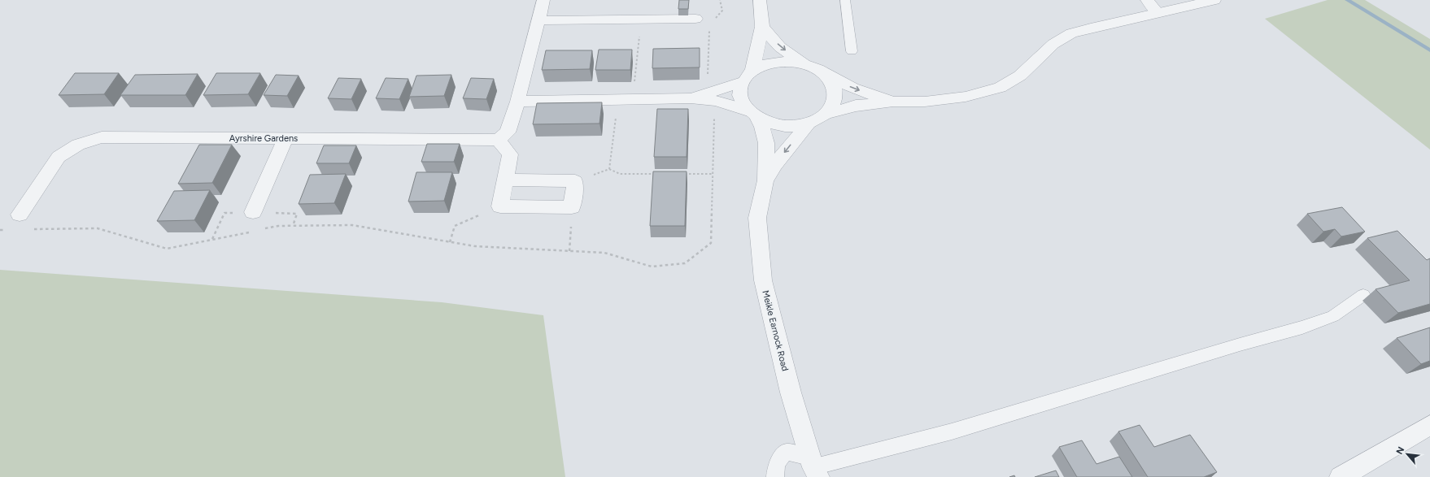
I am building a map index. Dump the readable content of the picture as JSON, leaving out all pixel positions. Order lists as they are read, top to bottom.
{
  "streets": {
    "street": ["Ayrshire Gardens", "Meikle Earnock Road"]
  },
  "north": "top left"
}
